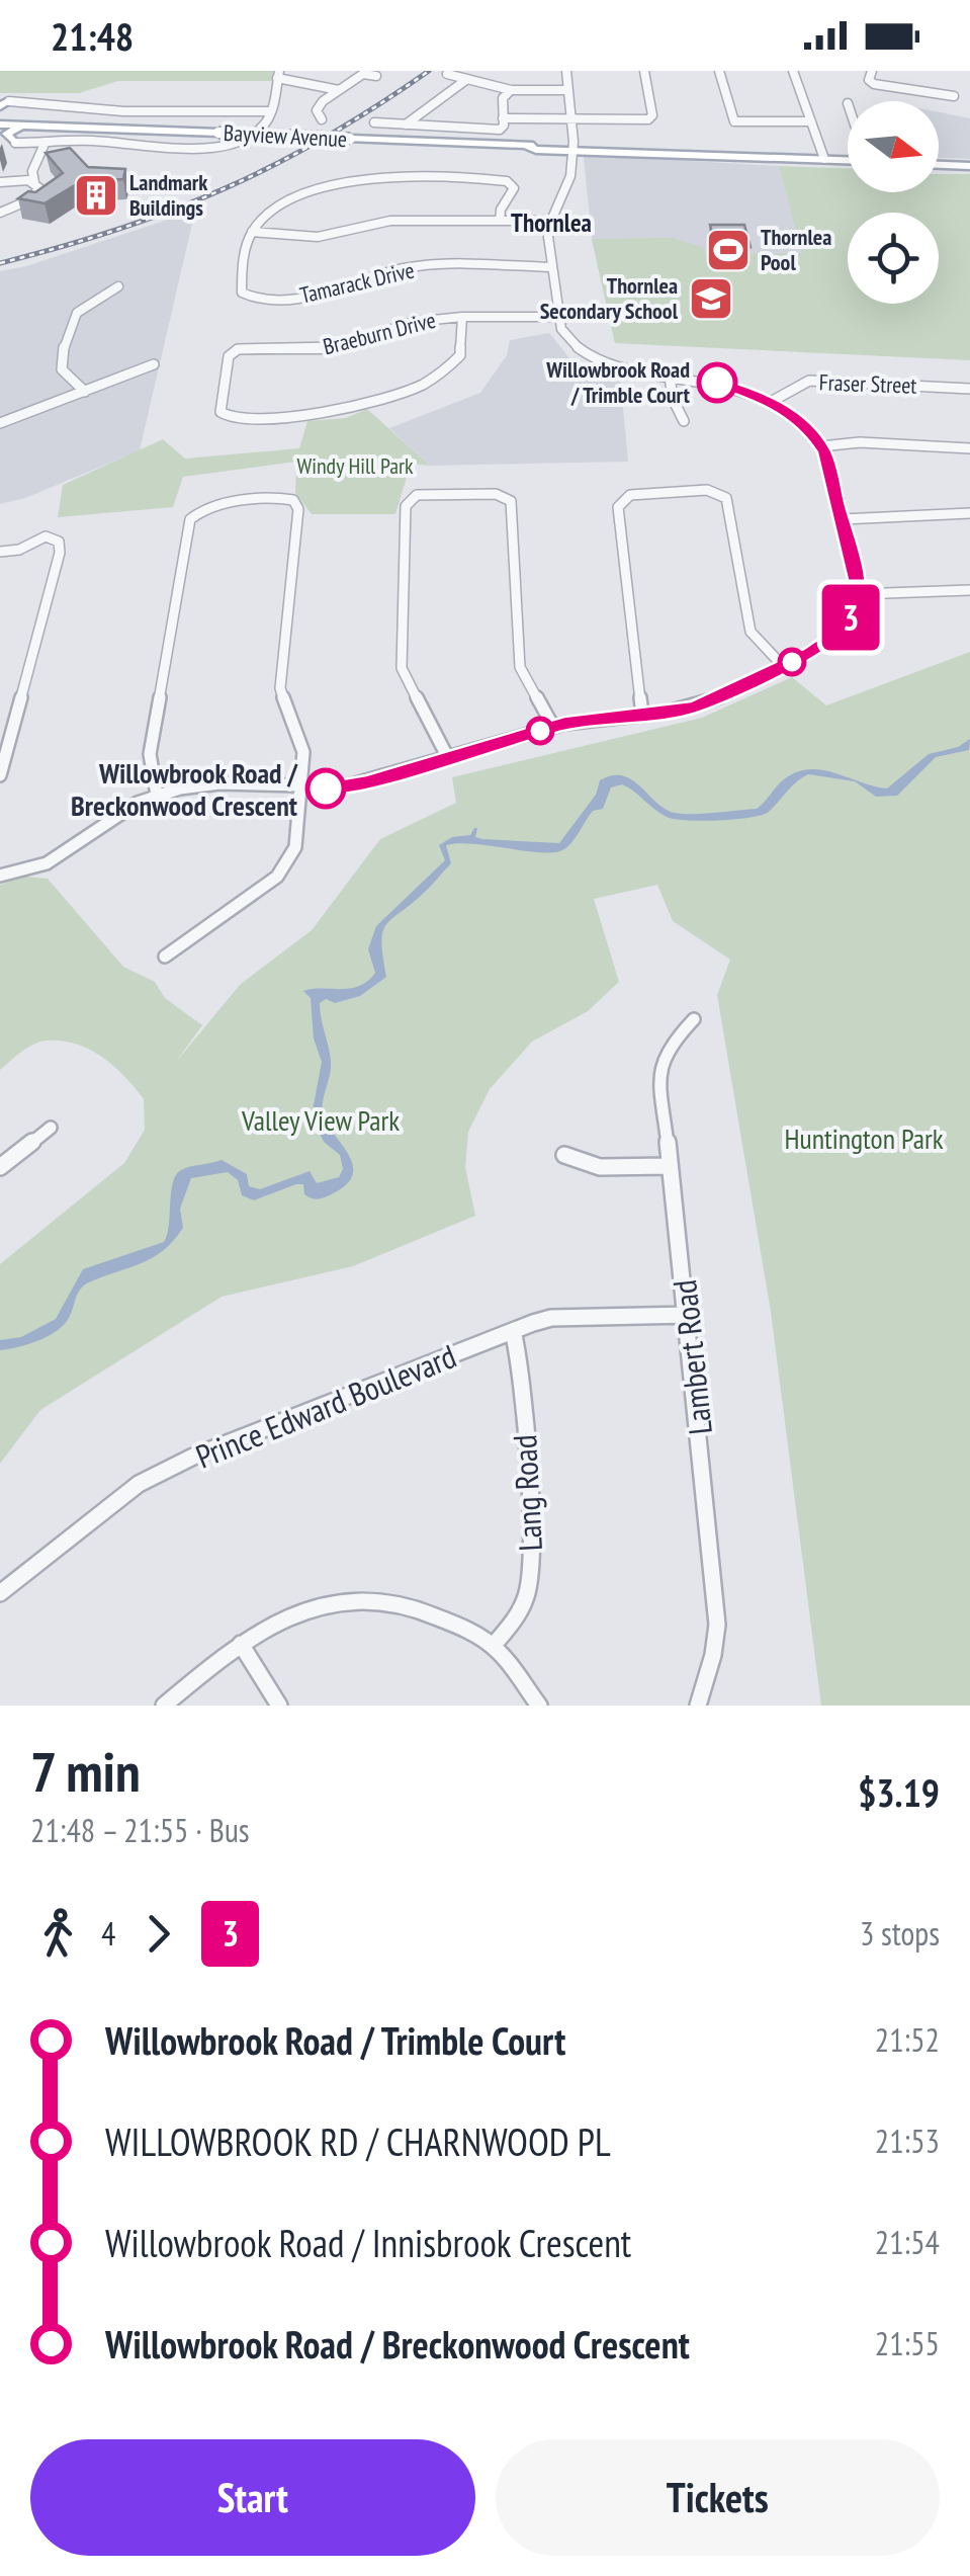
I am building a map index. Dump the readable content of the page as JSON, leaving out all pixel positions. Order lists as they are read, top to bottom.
{
  "streets": {
    "main road": ["Bayview Avenue"],
    "street": [
      "Tamarack Drive",
      "Braeburn Drive",
      "Fraser Street",
      "Lambert Road",
      "Prince Edward Boulevard",
      "Lang Road"
    ]
  },
  "crossings": [
    ["Lambert Road", "Prince Edward Boulevard"],
    ["Prince Edward Boulevard", "Lang Road"]
  ],
  "districts": ["Thornlea"],
  "parks": ["Windy Hill Park", "Valley View Park", "Huntington Park"],
  "places": {
    "building": ["Landmark Buildings"],
    "sports": ["Thornlea Pool"],
    "school or university": ["Thornlea Secondary School"],
    "other": ["Willowbrook Road / Trimble Court", "Willowbrook Road / Breckonwood Crescent"]
  },
  "lines": ["bus line 3"],
  "north": "right",
  "page": {
    "status": "21:48",
    "on_map": "3",
    "heading": ["7 min", "21:48 – 21:55 · Bus", "$3.19"],
    "legs": ["4", "3", "3 stops"],
    "list": [
      {
        "name": "Willowbrook Road / Trimble Court",
        "value": "21:52"
      },
      {
        "name": "WILLOWBROOK RD / CHARNWOOD PL",
        "value": "21:53"
      },
      {
        "name": "Willowbrook Road / Innisbrook Crescent",
        "value": "21:54"
      },
      {
        "name": "Willowbrook Road / Breckonwood Crescent",
        "value": "21:55"
      }
    ],
    "buttons": ["Start", "Tickets"]
  }
}
